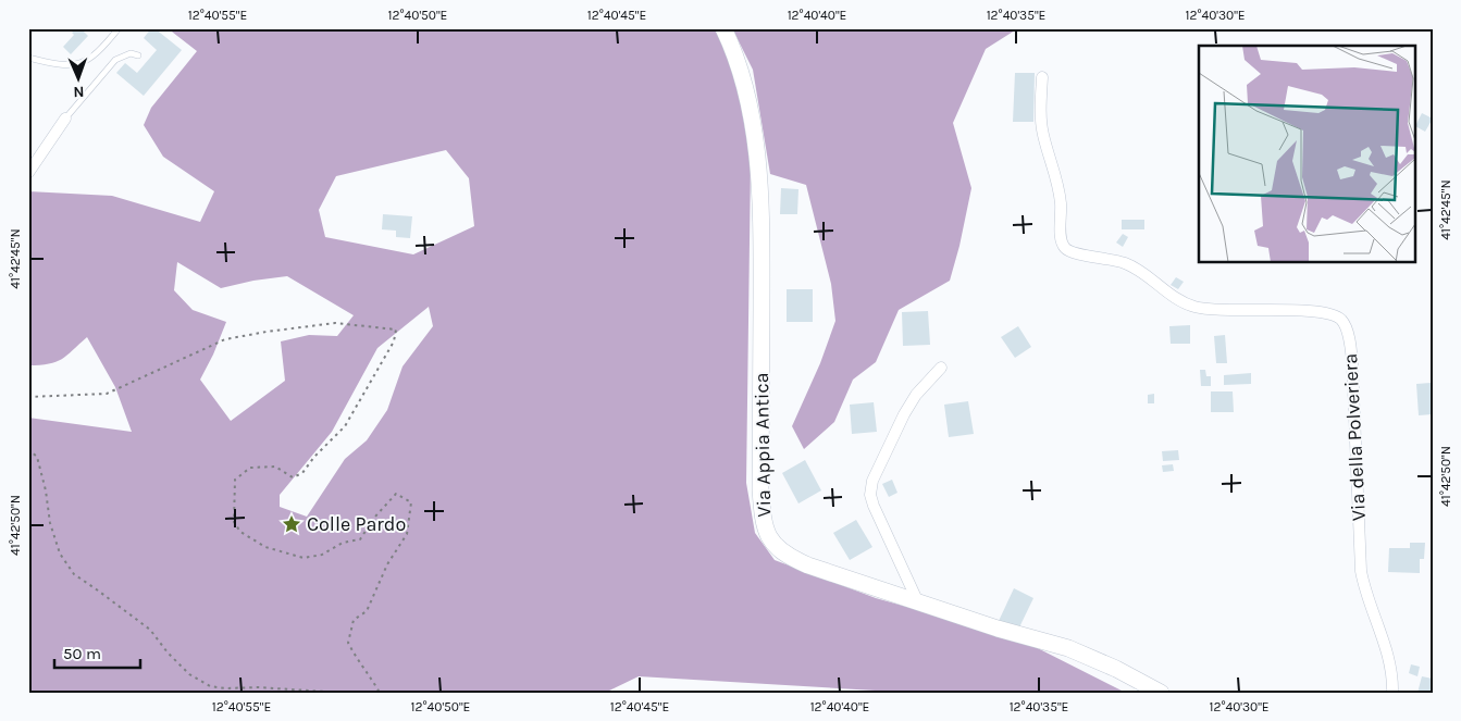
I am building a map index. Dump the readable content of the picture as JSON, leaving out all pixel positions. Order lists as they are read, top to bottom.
{
  "streets": {
    "street": ["Via della Polveriera", "Via Appia Antica"]
  },
  "places": {
    "place": ["Colle Pardo"]
  },
  "scale_bar": "50 m",
  "north": "bottom",
  "coordinates": [
    "12°40'55\"E",
    "12°40'50\"E",
    "12°40'45\"E",
    "12°40'40\"E",
    "12°40'35\"E",
    "12°40'30\"E",
    "41°42'45\"N",
    "41°42'50\"N"
  ]
}
